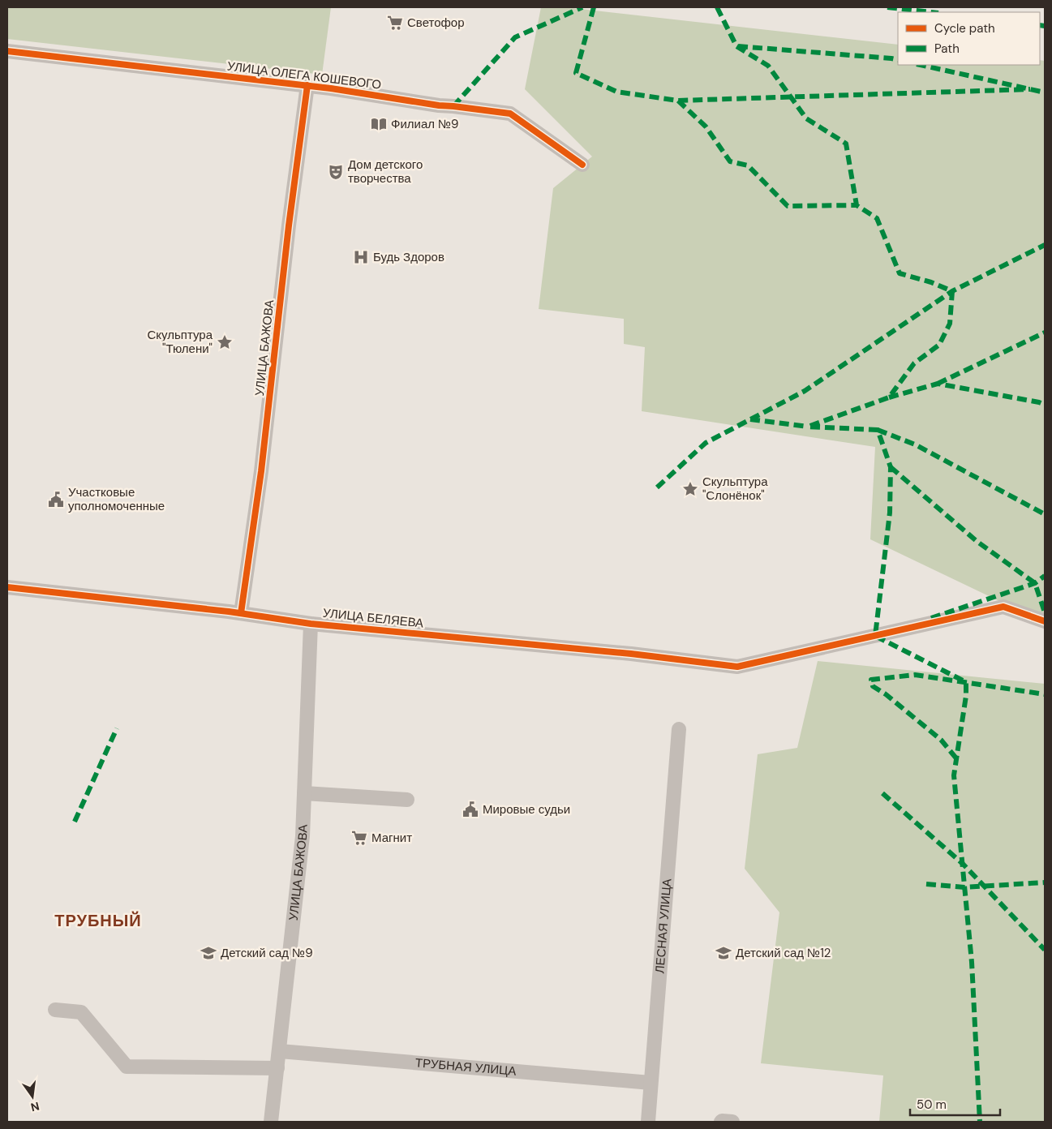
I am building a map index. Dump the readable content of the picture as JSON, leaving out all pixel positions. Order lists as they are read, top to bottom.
{
  "streets": {
    "street": [
      "УЛИЦА ОЛЕГА КОШЕВОГО",
      "УЛИЦА БАЖОВА",
      "УЛИЦА БЕЛЯЕВА",
      "ЛЕСНАЯ УЛИЦА",
      "ТРУБНАЯ УЛИЦА"
    ]
  },
  "crossings": [
    ["УЛИЦА ОЛЕГА КОШЕВОГО", "УЛИЦА БАЖОВА"],
    ["УЛИЦА БАЖОВА", "УЛИЦА БЕЛЯЕВА"],
    ["УЛИЦА БАЖОВА", "ТРУБНАЯ УЛИЦА"],
    ["ЛЕСНАЯ УЛИЦА", "ТРУБНАЯ УЛИЦА"]
  ],
  "districts": ["ТРУБНЫЙ"],
  "places": {
    "supermarket": ["Светофор", "Магнит"],
    "library": ["Филиал №9"],
    "theatre": ["Дом детского творчества"],
    "hospital": ["Будь Здоров"],
    "place": ["Скульптура \"Тюлени\"", "Скульптура \"Слонёнок\""],
    "public building": ["Участковые уполномоченные", "Мировые судьи"],
    "school or university": ["Детский сад №9", "Детский сад №12"]
  },
  "legend": ["Cycle path", "Path"],
  "scale_bar": "50 m",
  "north": "bottom"
}
